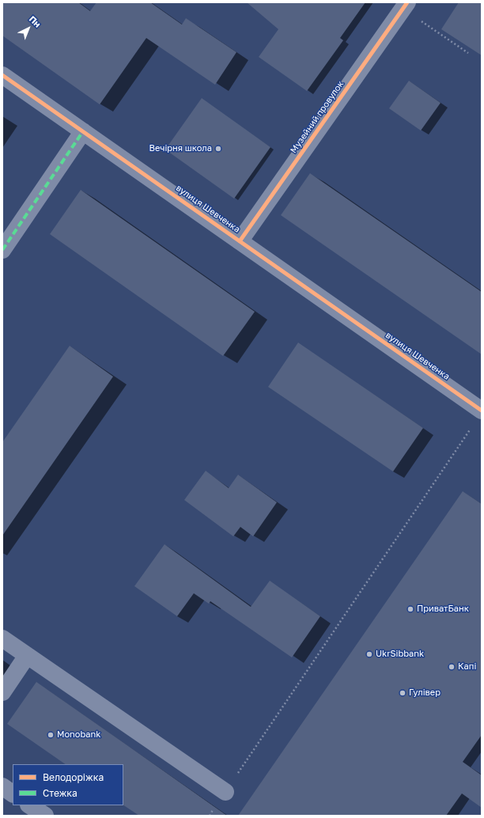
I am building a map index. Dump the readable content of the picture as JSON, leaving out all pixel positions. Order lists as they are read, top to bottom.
{
  "streets": {
    "street": ["Музейний провулок", "вулиця Шевченка"]
  },
  "crossings": [
    ["Музейний провулок", "вулиця Шевченка"]
  ],
  "places": [
    "Вечірня школа",
    "ПриватБанк",
    "UkrSibbank",
    "Капі",
    "Гулівер",
    "Monobank"
  ],
  "legend": ["Велодоріжка", "Стежка"],
  "north": "top right"
}
